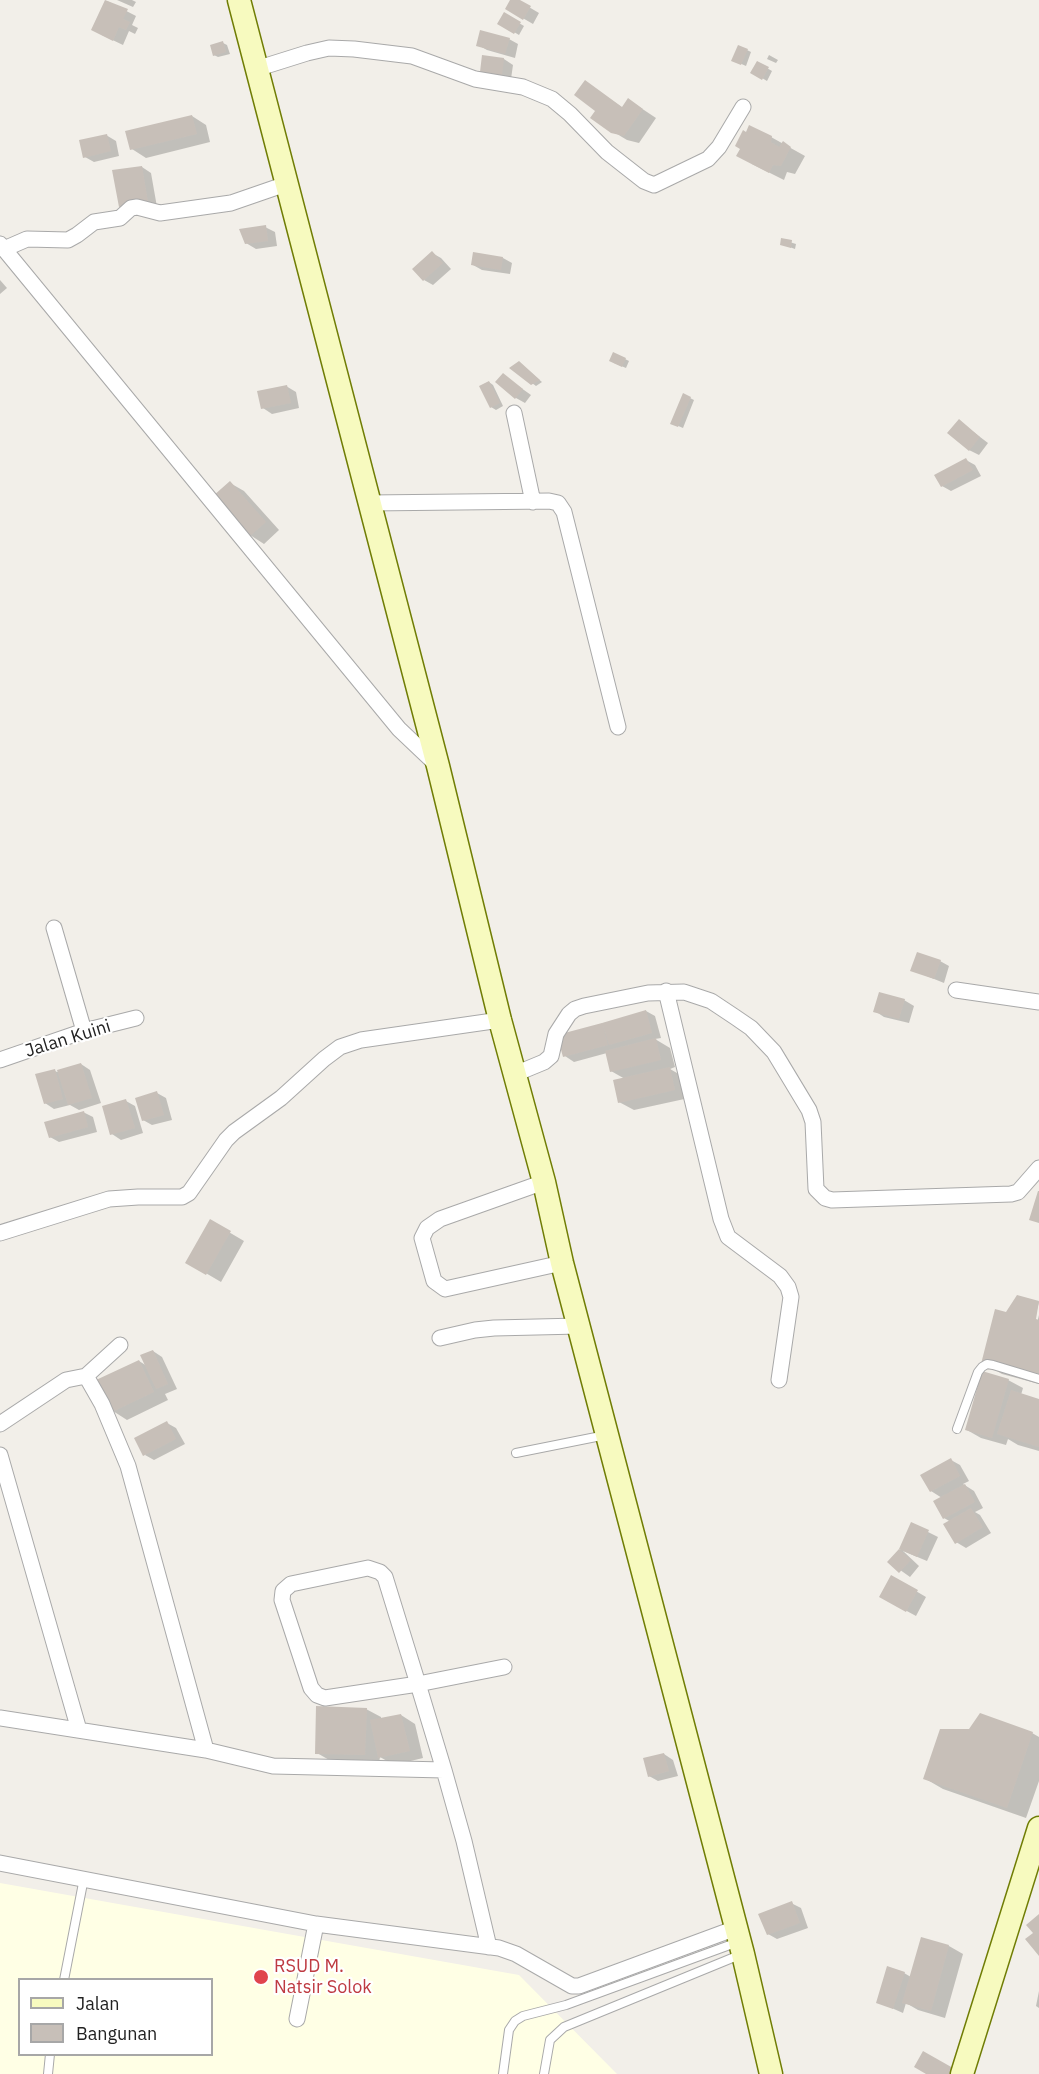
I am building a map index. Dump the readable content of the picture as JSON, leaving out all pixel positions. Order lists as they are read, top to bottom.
{
  "streets": {
    "street": ["Jalan Kuini"]
  },
  "places": ["RSUD M. Natsir Solok"],
  "legend": ["Jalan", "Bangunan"]
}
